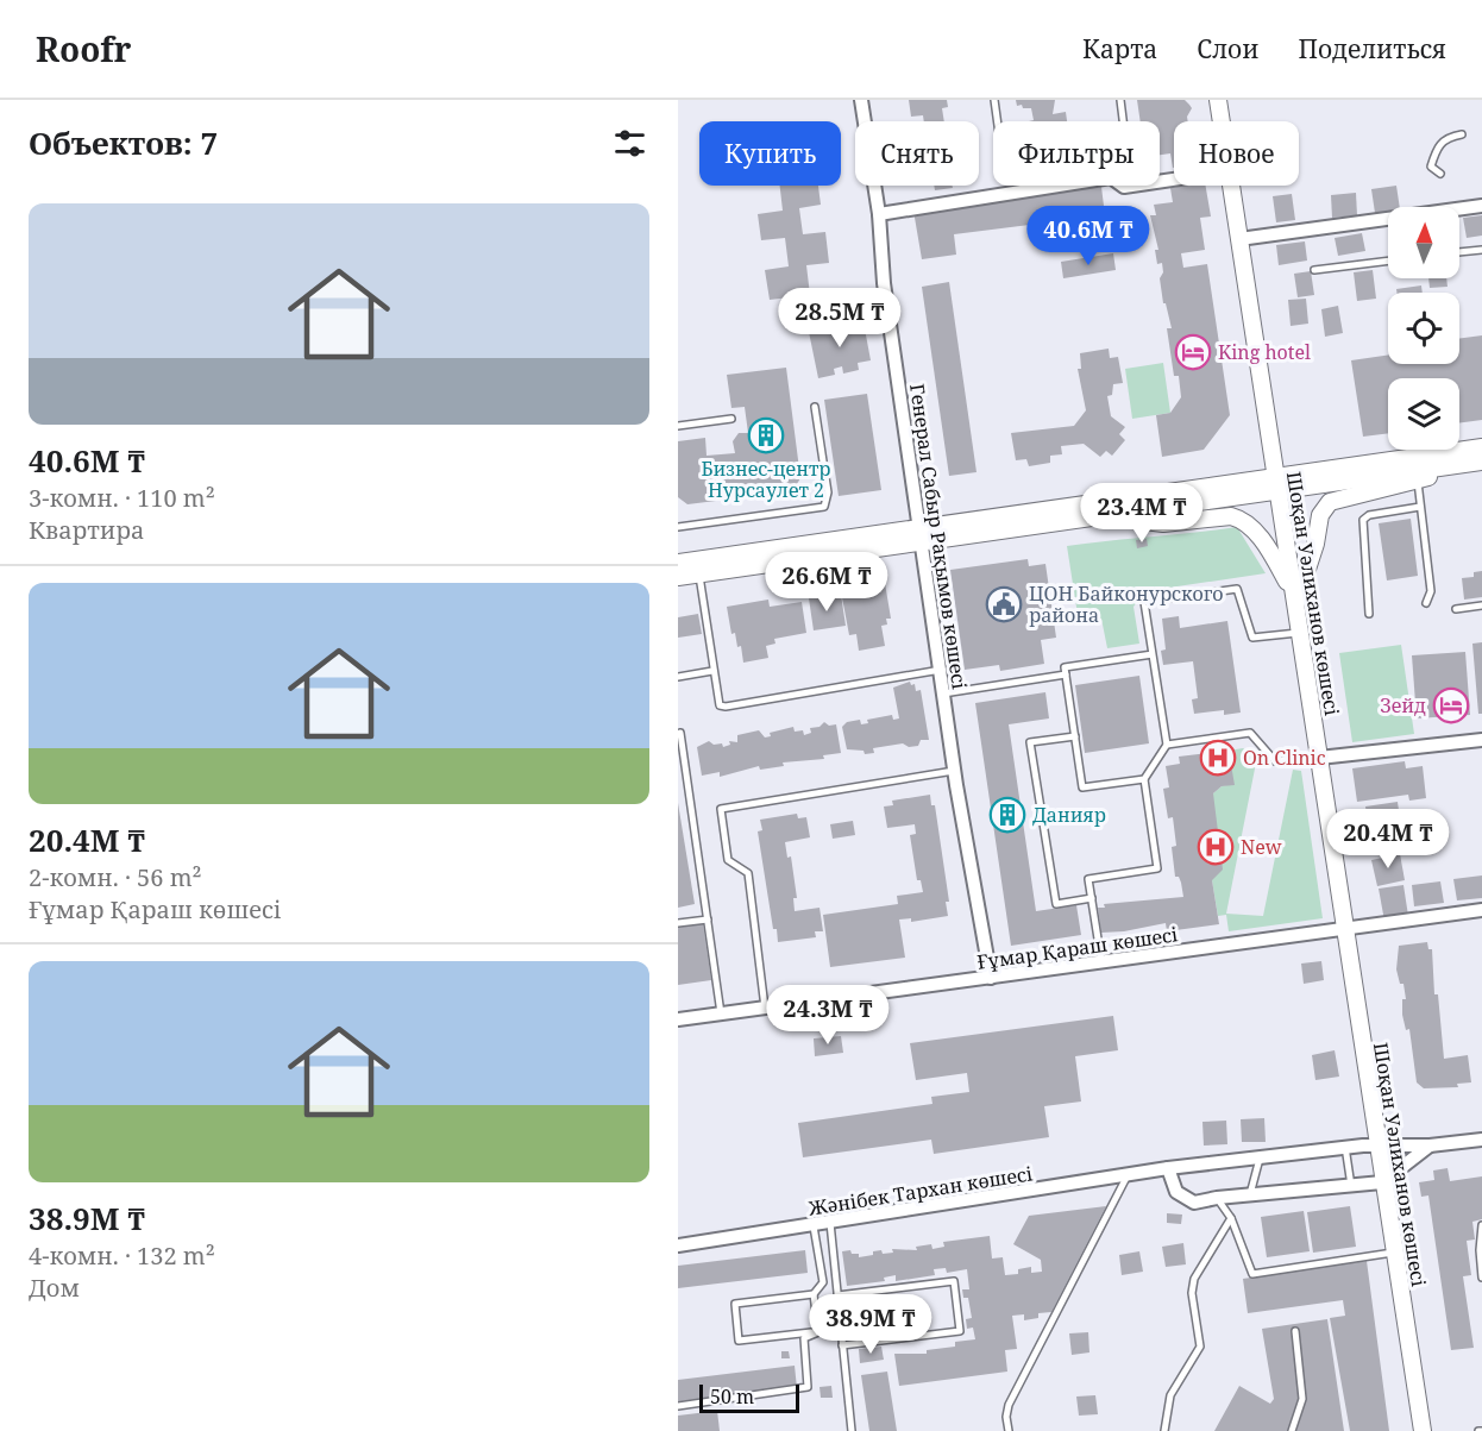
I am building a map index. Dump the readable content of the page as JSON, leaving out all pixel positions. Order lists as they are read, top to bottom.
{
  "streets": {
    "main road": ["Шоқан Уәлиханов көшесі"],
    "street": ["Генерал Сабыр Рақымов көшесі", "Ғұмар Қараш көшесі", "Жәнібек Тархан көшесі"]
  },
  "crossings": [
    ["Генерал Сабыр Рақымов көшесі", "Ғұмар Қараш көшесі"],
    ["Шоқан Уәлиханов көшесі", "Ғұмар Қараш көшесі"],
    ["Шоқан Уәлиханов көшесі", "Жәнібек Тархан көшесі"]
  ],
  "places": {
    "hotel": ["King hotel", "Зейд"],
    "building": ["Бизнес-центр Нурсаулет 2", "Данияр"],
    "public building": ["ЦОН Байконурского района"],
    "hospital": ["On Clinic", "New"]
  },
  "scale_bar": "50 m",
  "north": "top",
  "page": {
    "header": "Roofr",
    "nav": ["Карта", "Слои", "Поделиться"],
    "heading": "Объектов: 7",
    "chip": [
      "Купить",
      "Снять",
      "Фильтры",
      "Новое"
    ],
    "list": [
      {
        "name": "40.6M ₸",
        "note": "3-комн. · 110 m² · Квартира"
      },
      {
        "name": "20.4M ₸",
        "note": "2-комн. · 56 m² · Ғұмар Қараш көшесі"
      },
      {
        "name": "38.9M ₸",
        "note": "4-комн. · 132 m² · Дом"
      }
    ],
    "price": [
      "40.6M ₸",
      "28.5M ₸",
      "23.4M ₸",
      "26.6M ₸",
      "20.4M ₸",
      "24.3M ₸",
      "38.9M ₸"
    ],
    "scale": "50 m"
  }
}
